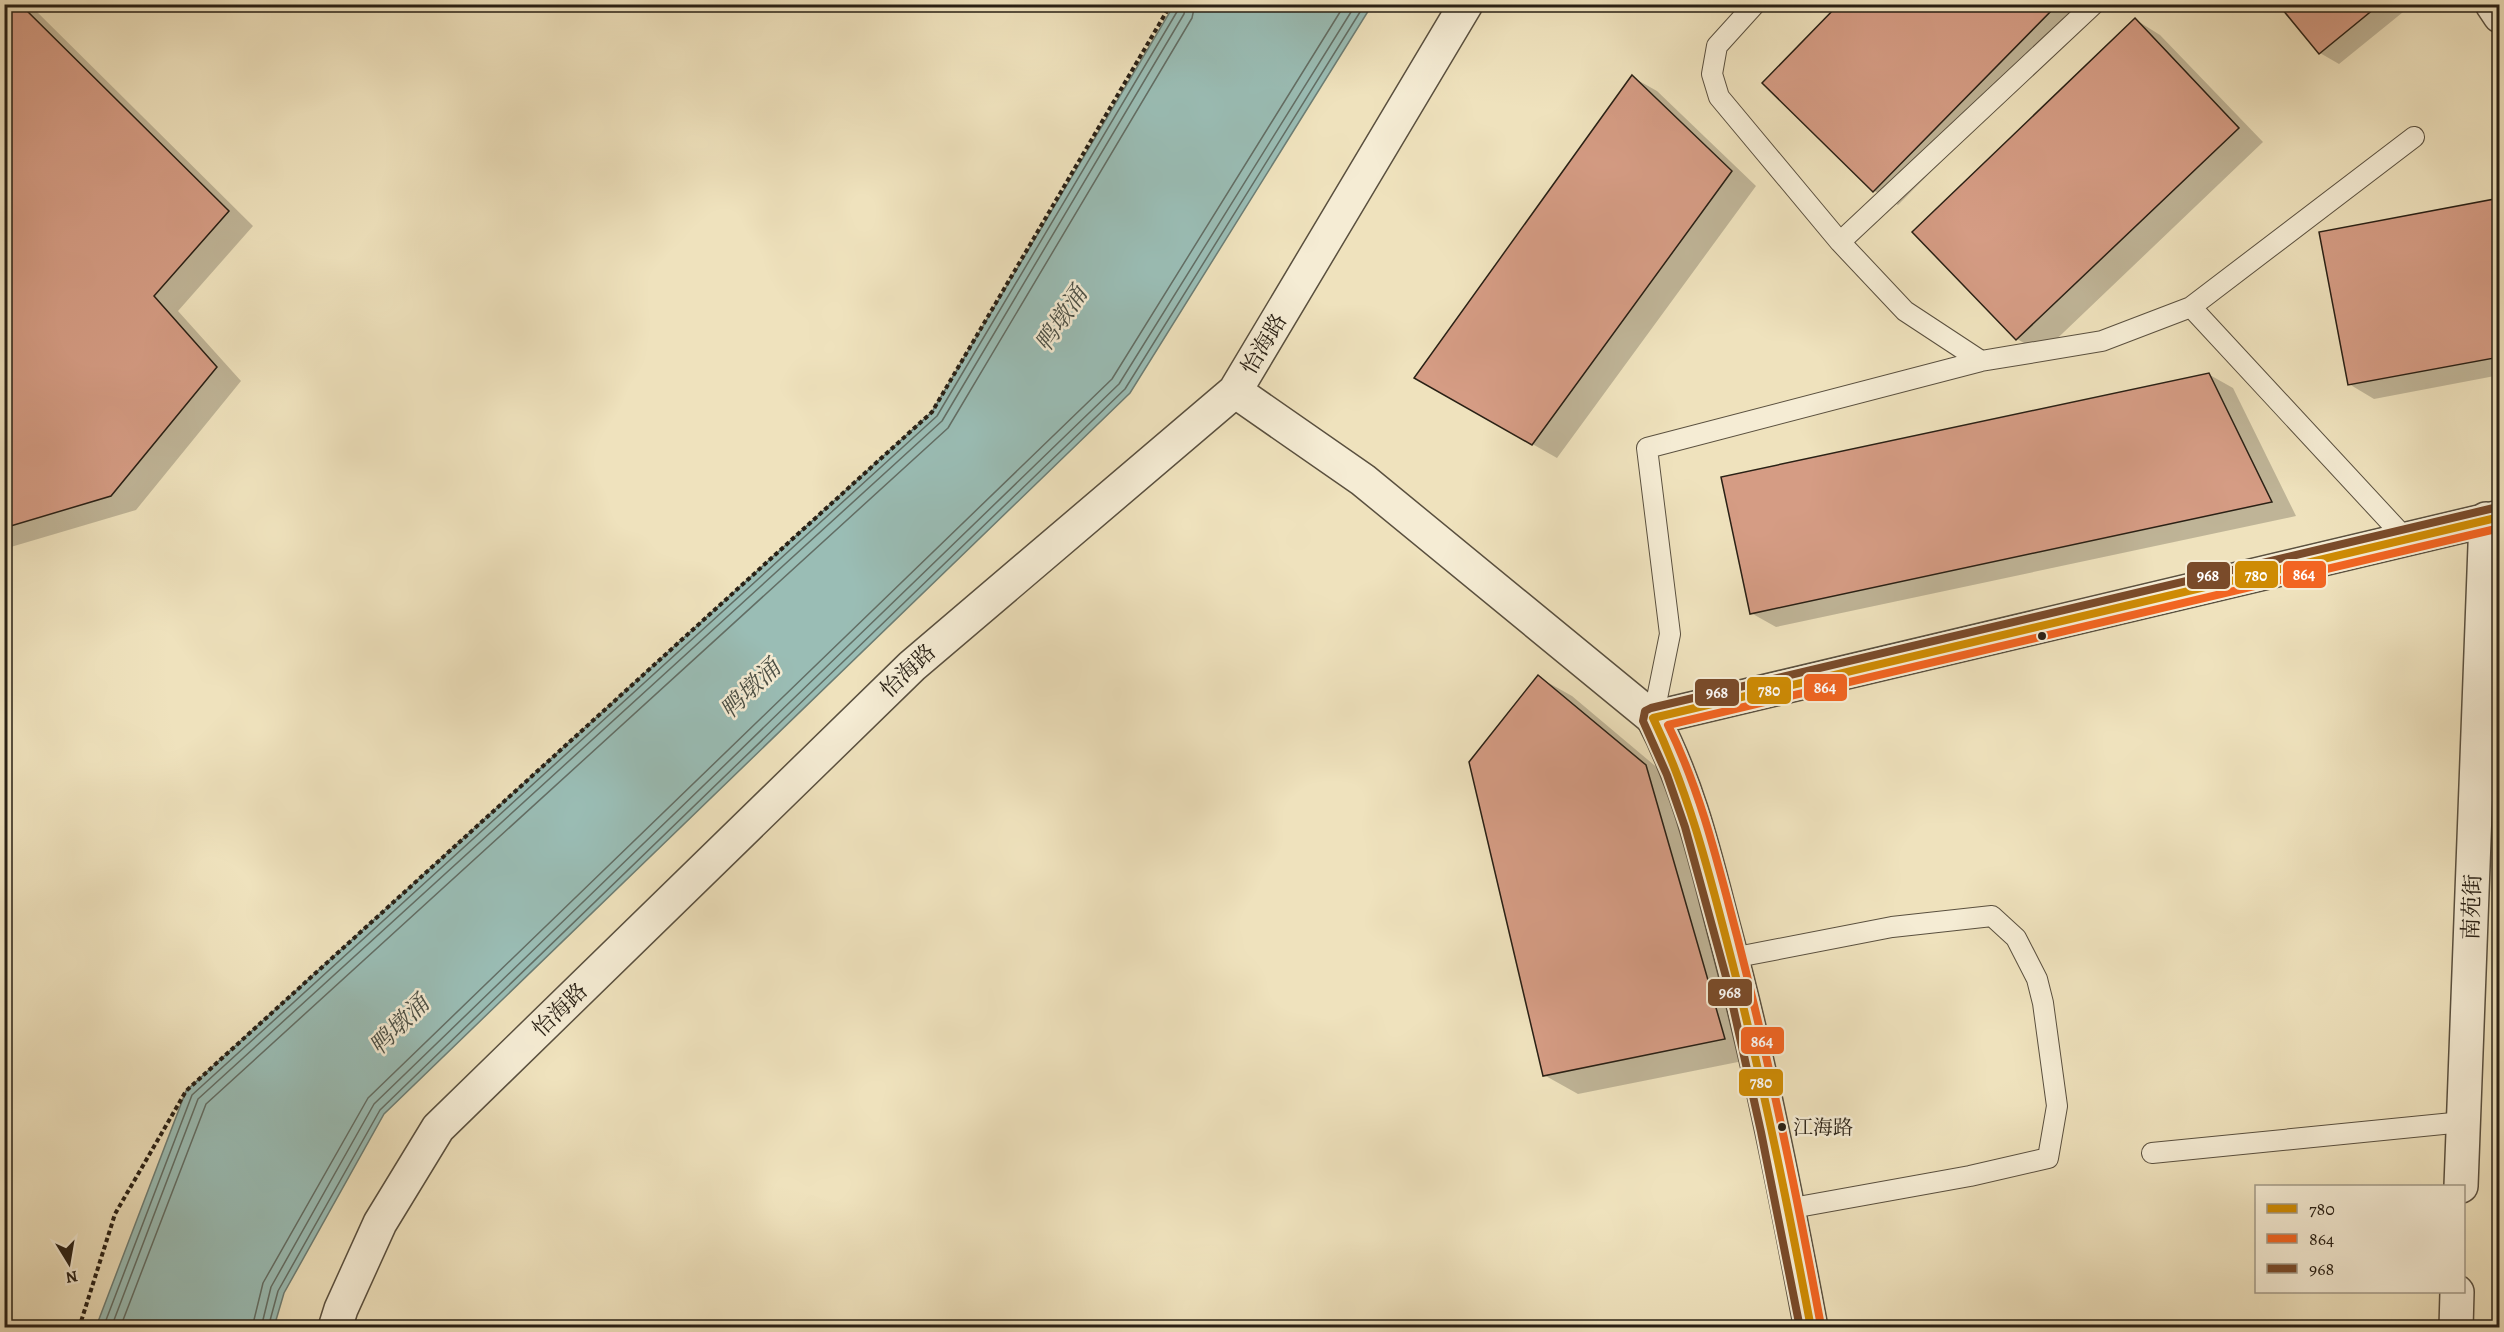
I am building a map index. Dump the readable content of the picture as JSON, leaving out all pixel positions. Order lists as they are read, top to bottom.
{
  "streets": {
    "street": ["怡海路", "南苑街"]
  },
  "water": ["鸭墩涌"],
  "places": ["江海路"],
  "lines": ["transit line 968", "transit line 780", "transit line 864"],
  "legend": ["780", "864", "968"],
  "north": "bottom"
}
